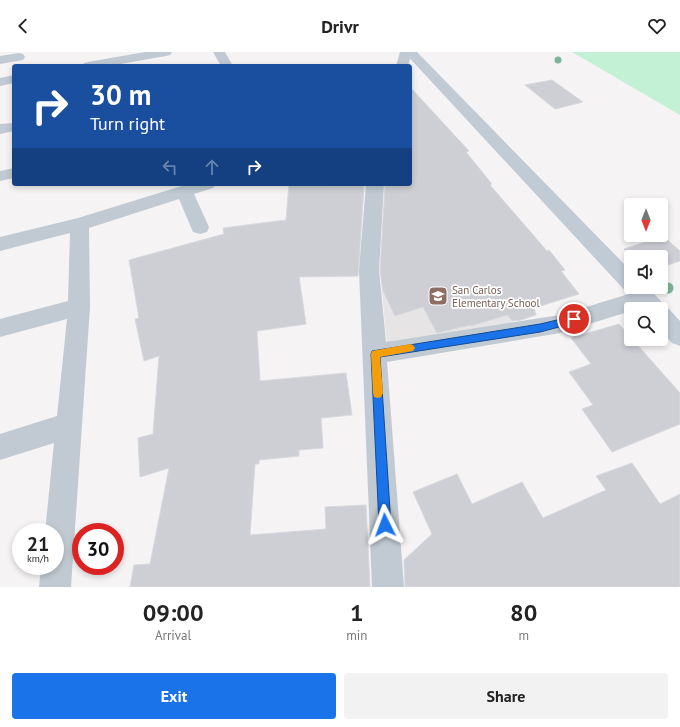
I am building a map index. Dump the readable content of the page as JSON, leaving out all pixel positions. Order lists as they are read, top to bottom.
{
  "places": {
    "school or university": ["San Carlos Elementary School"]
  },
  "north": "bottom",
  "page": {
    "header": "Drivr",
    "turn": ["30 m", "Turn right"],
    "speed": "21 km/h",
    "limit": "30",
    "eta": [
      "09:00",
      "Arrival",
      "1",
      "min",
      "80",
      "m"
    ],
    "buttons": ["Exit", "Share"]
  }
}
